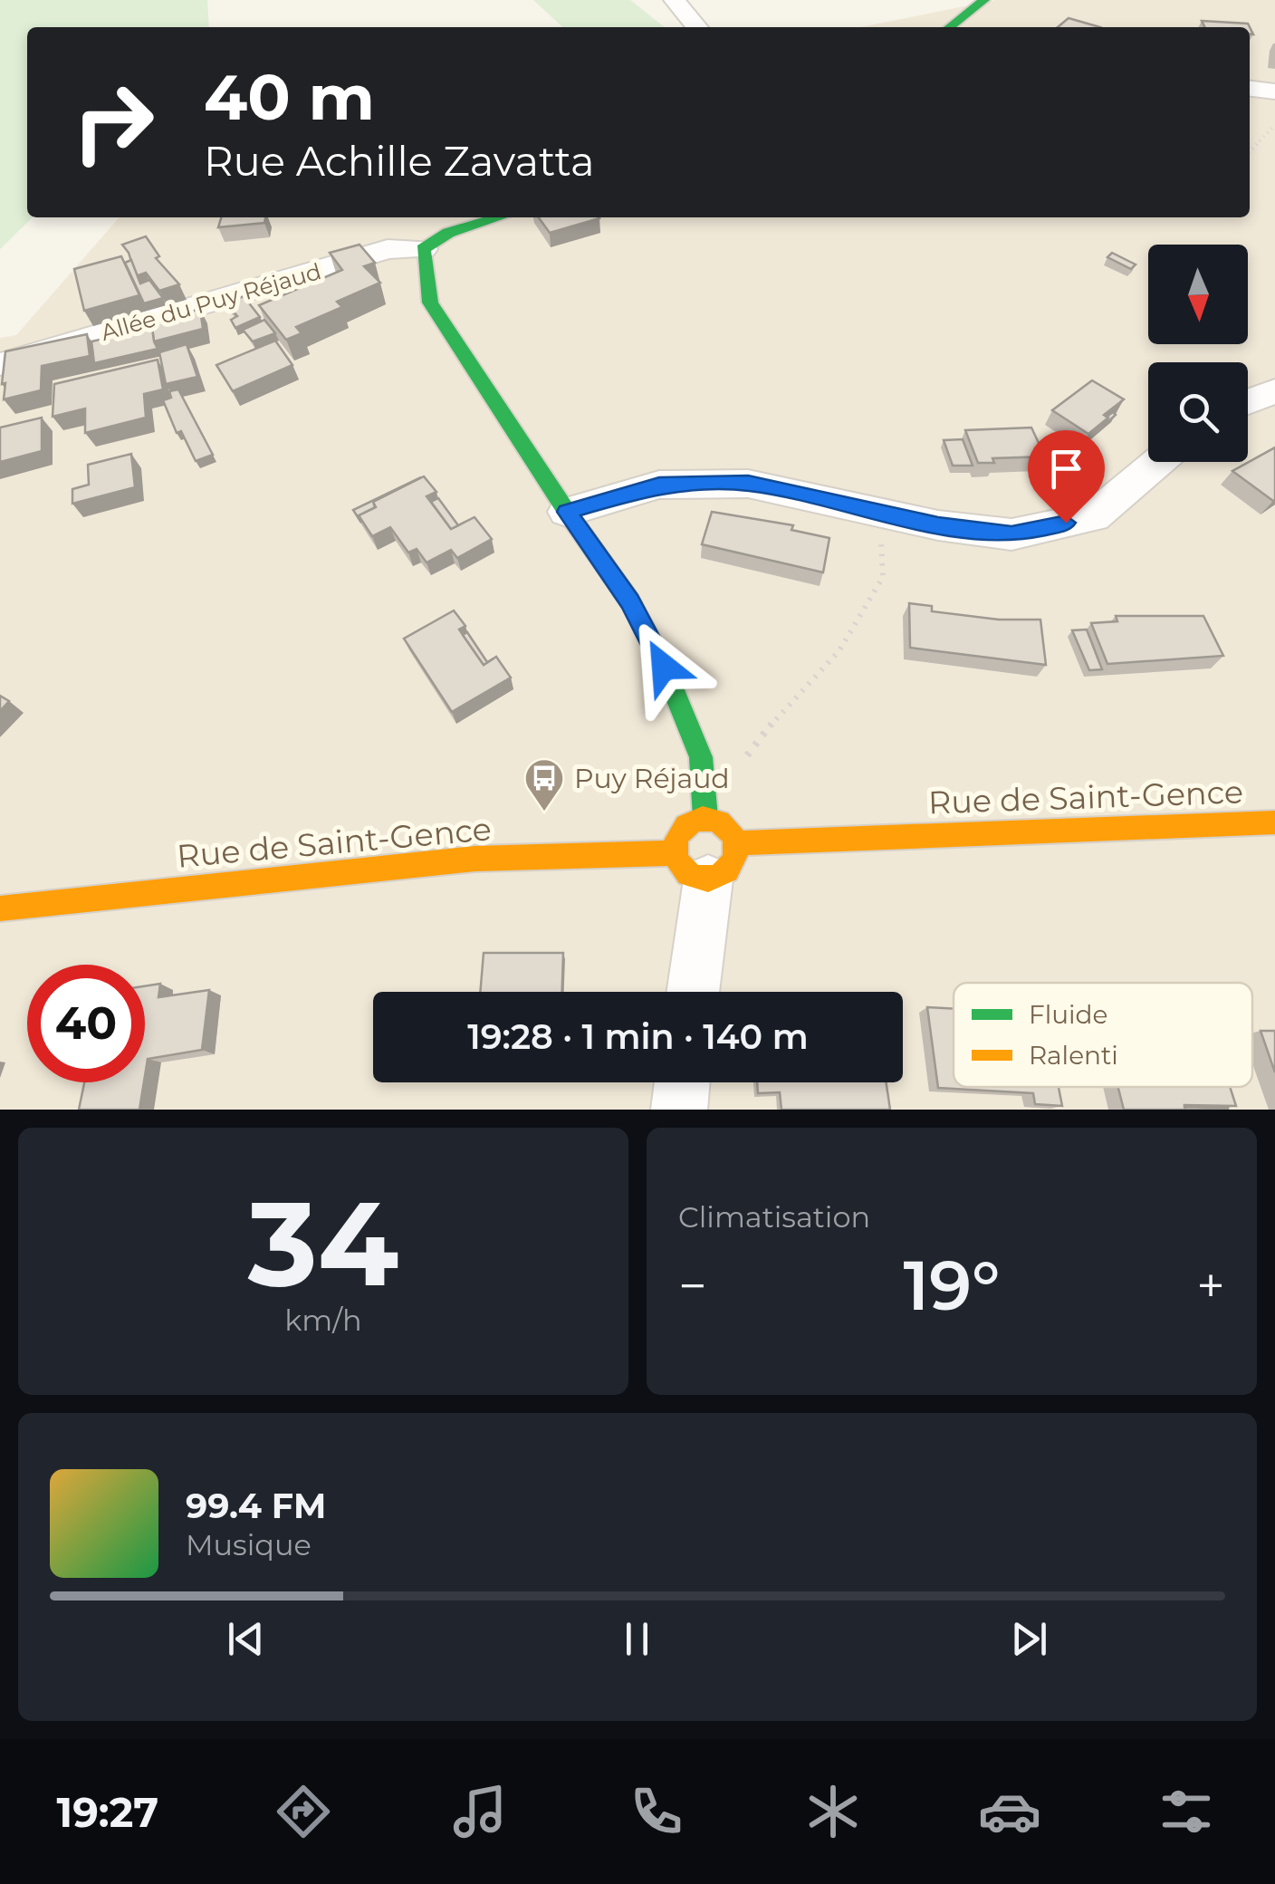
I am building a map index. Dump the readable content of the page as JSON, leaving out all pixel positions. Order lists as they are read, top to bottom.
{
  "streets": {
    "street": ["Allée du Puy Réjaud", "Rue de Saint-Gence"]
  },
  "places": {
    "bus stop": ["Puy Réjaud"]
  },
  "legend": ["Fluide", "Ralenti"],
  "north": "bottom",
  "page": {
    "turn": ["40 m", "Rue Achille Zavatta"],
    "limit": "40",
    "trip": "19:28 · 1 min · 140 m",
    "tile": [
      ["34", "km/h"],
      "Climatisation"
    ],
    "heat": ["−", "19°", "+"],
    "song": ["99.4 FM", "Musique"],
    "tabs": "19:27"
  }
}
